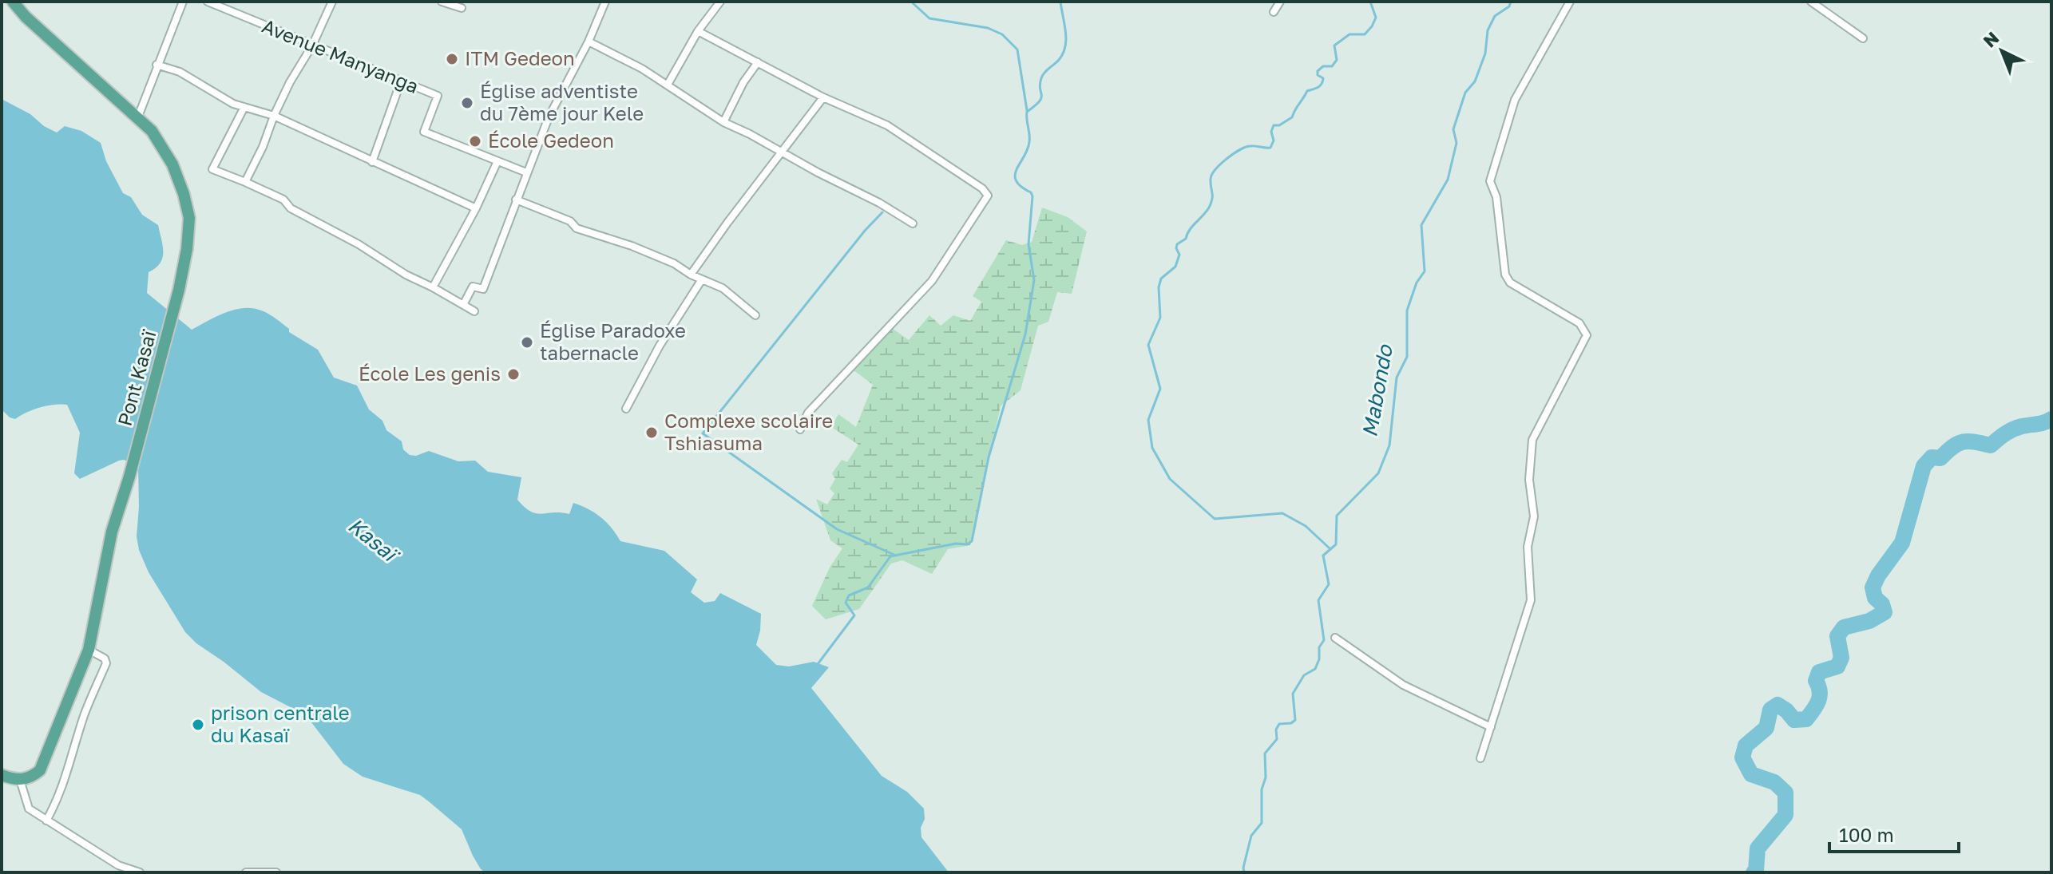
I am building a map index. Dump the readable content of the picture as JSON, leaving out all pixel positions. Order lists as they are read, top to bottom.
{
  "streets": {
    "main road": ["Pont Kasaï"],
    "street": ["Avenue Manyanga"]
  },
  "water": ["Mabondo", "Kasaï"],
  "places": [
    "ITM Gedeon",
    "Église adventiste du 7ème jour Kele",
    "École Gedeon",
    "Église Paradoxe tabernacle",
    "École Les genis",
    "Complexe scolaire Tshiasuma",
    "prison centrale du Kasaï"
  ],
  "scale_bar": "100 m",
  "north": "top left"
}
